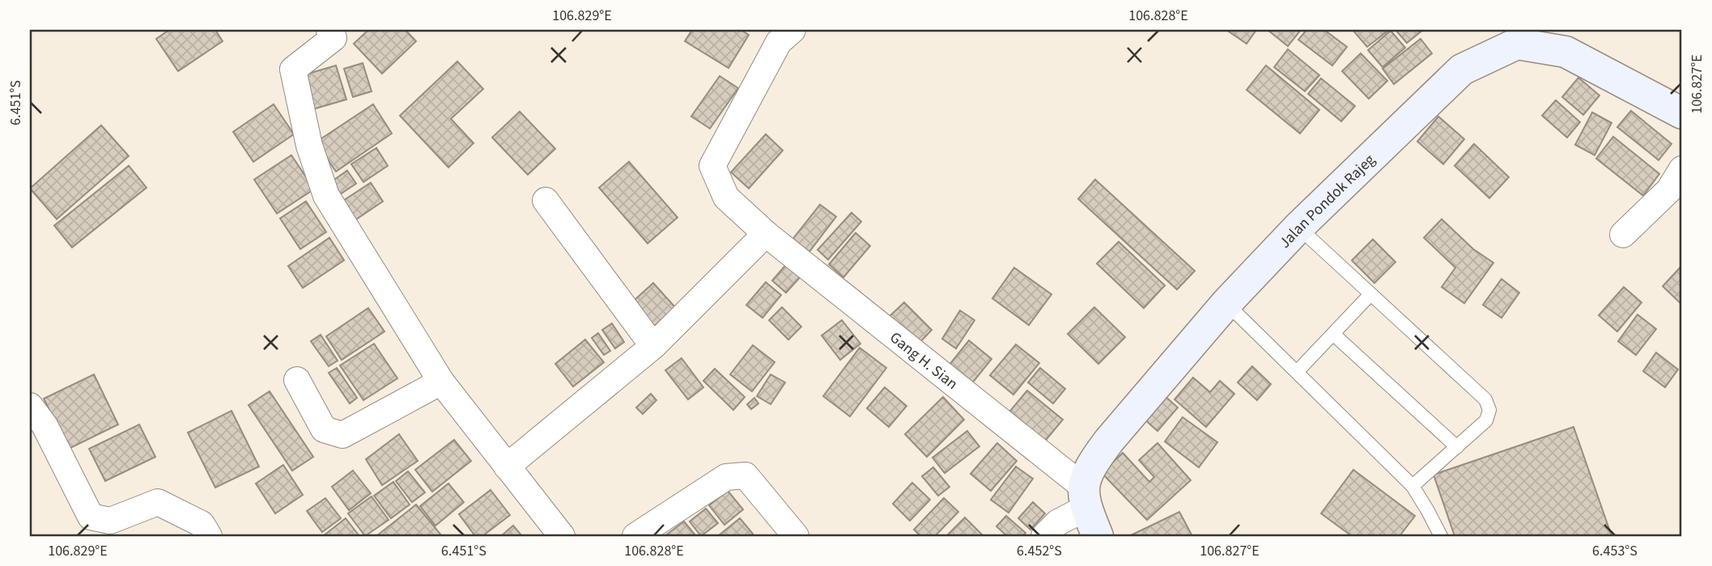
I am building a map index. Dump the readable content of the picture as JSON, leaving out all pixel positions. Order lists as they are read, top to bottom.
{
  "streets": {
    "main road": ["Jalan Pondok Rajeg"],
    "street": ["Gang H. Sian"]
  },
  "crossings": [
    ["Jalan Pondok Rajeg", "Gang H. Sian"]
  ],
  "coordinates": [
    "106.829°E",
    "106.828°E",
    "106.827°E",
    "6.451°S",
    "6.452°S",
    "6.453°S"
  ]
}
